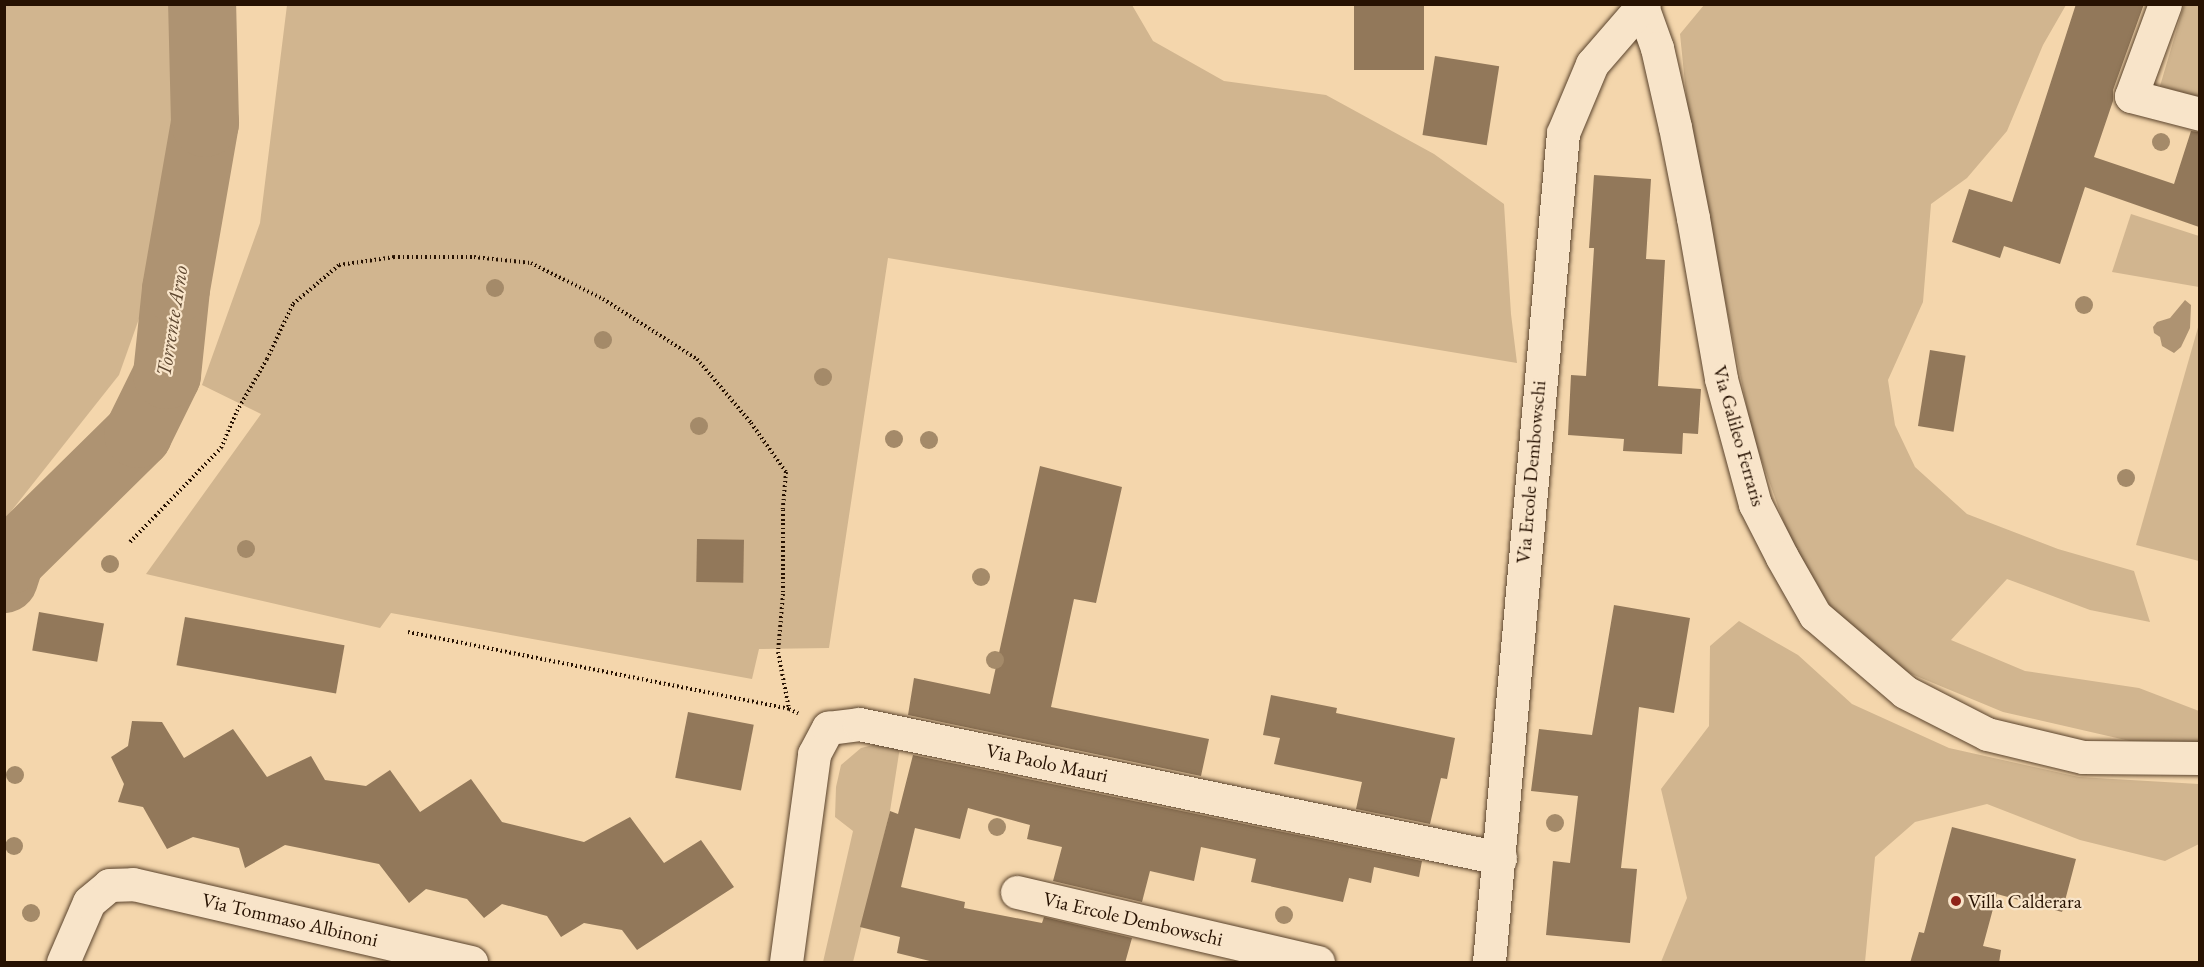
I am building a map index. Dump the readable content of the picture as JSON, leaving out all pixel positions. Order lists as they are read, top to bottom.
{
  "streets": {
    "street": [
      "Via Galileo Ferraris",
      "Via Ercole Dembowschi",
      "Via Paolo Mauri",
      "Via Tommaso Albinoni"
    ]
  },
  "crossings": [
    ["Via Galileo Ferraris", "Via Ercole Dembowschi"],
    ["Via Ercole Dembowschi", "Via Paolo Mauri"]
  ],
  "water": ["Torrente Arno"],
  "places": ["Villa Calderara"]
}
